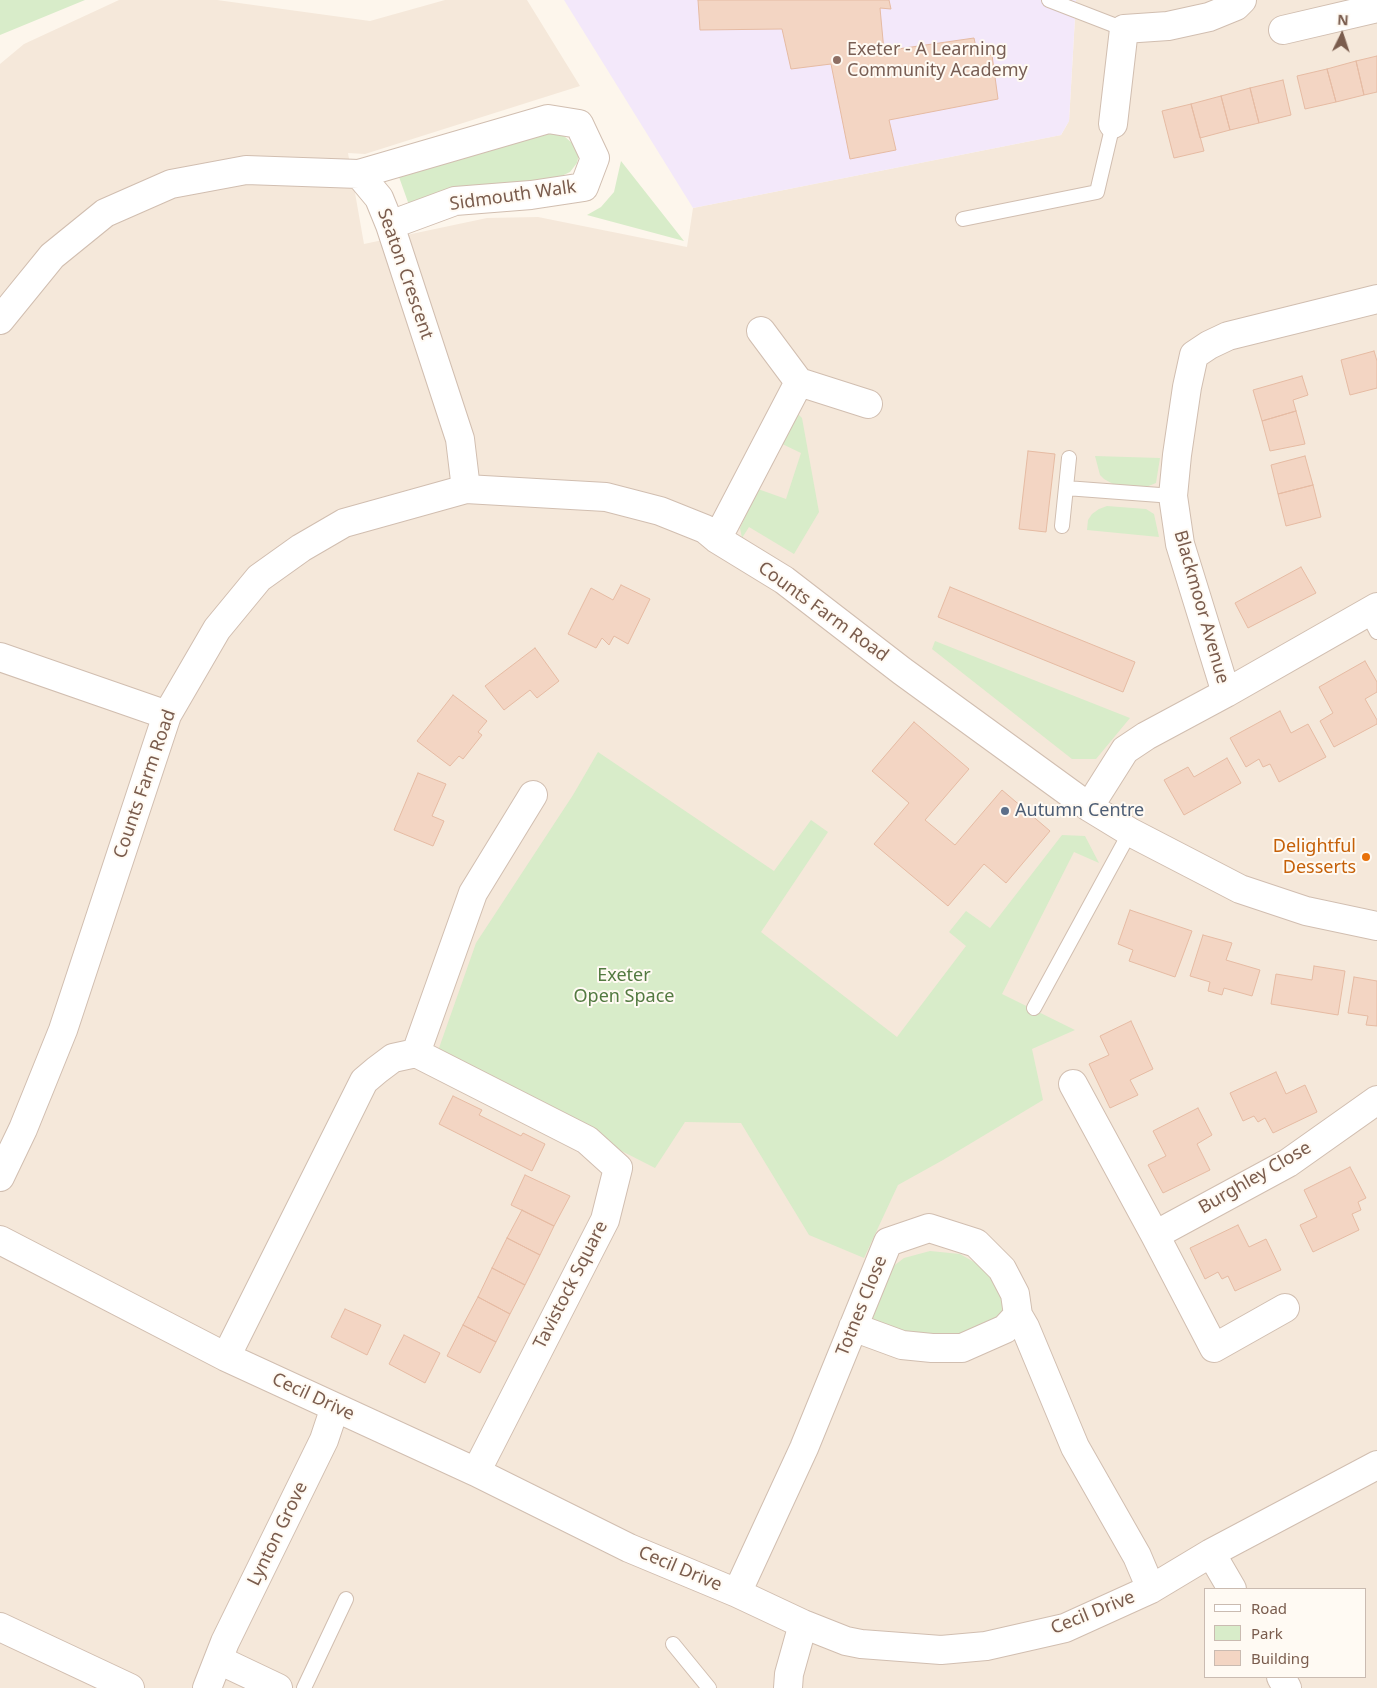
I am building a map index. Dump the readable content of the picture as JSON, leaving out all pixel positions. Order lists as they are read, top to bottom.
{
  "streets": {
    "street": [
      "Sidmouth Walk",
      "Seaton Crescent",
      "Blackmoor Avenue",
      "Counts Farm Road",
      "Burghley Close",
      "Tavistock Square",
      "Totnes Close",
      "Cecil Drive",
      "Lynton Grove"
    ]
  },
  "crossings": [
    ["Sidmouth Walk", "Seaton Crescent"],
    ["Seaton Crescent", "Counts Farm Road"],
    ["Tavistock Square", "Cecil Drive"],
    ["Totnes Close", "Cecil Drive"],
    ["Cecil Drive", "Lynton Grove"]
  ],
  "parks": ["Exeter Open Space"],
  "places": ["Exeter - A Learning Community Academy", "Autumn Centre", "Delightful Desserts"],
  "legend": ["Road", "Park", "Building"],
  "north": "top"
}
